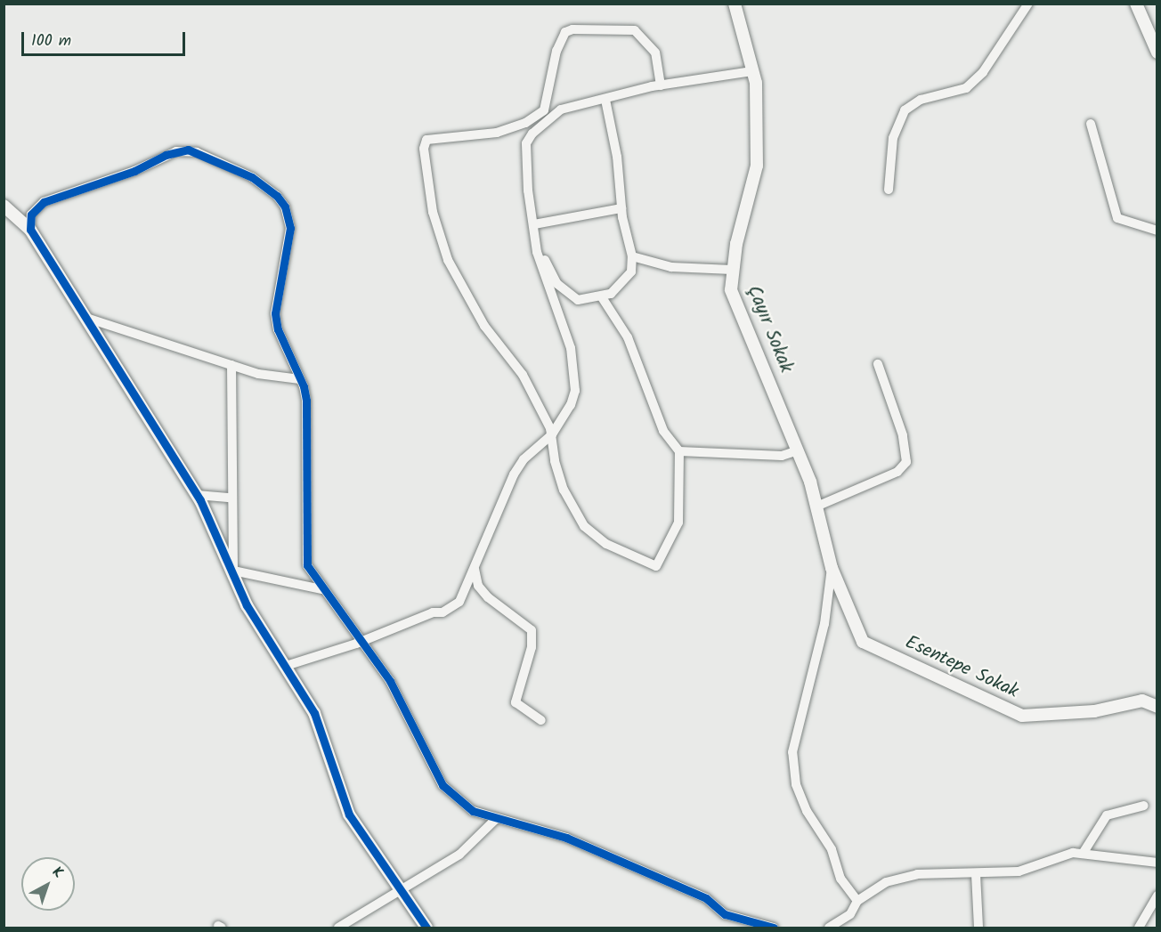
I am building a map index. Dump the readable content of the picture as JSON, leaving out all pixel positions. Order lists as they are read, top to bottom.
{
  "streets": {
    "street": ["Çayır Sokak", "Esentepe Sokak"]
  },
  "crossings": [
    ["Çayır Sokak", "Esentepe Sokak"]
  ],
  "scale_bar": "100 m",
  "north": "top right"
}
